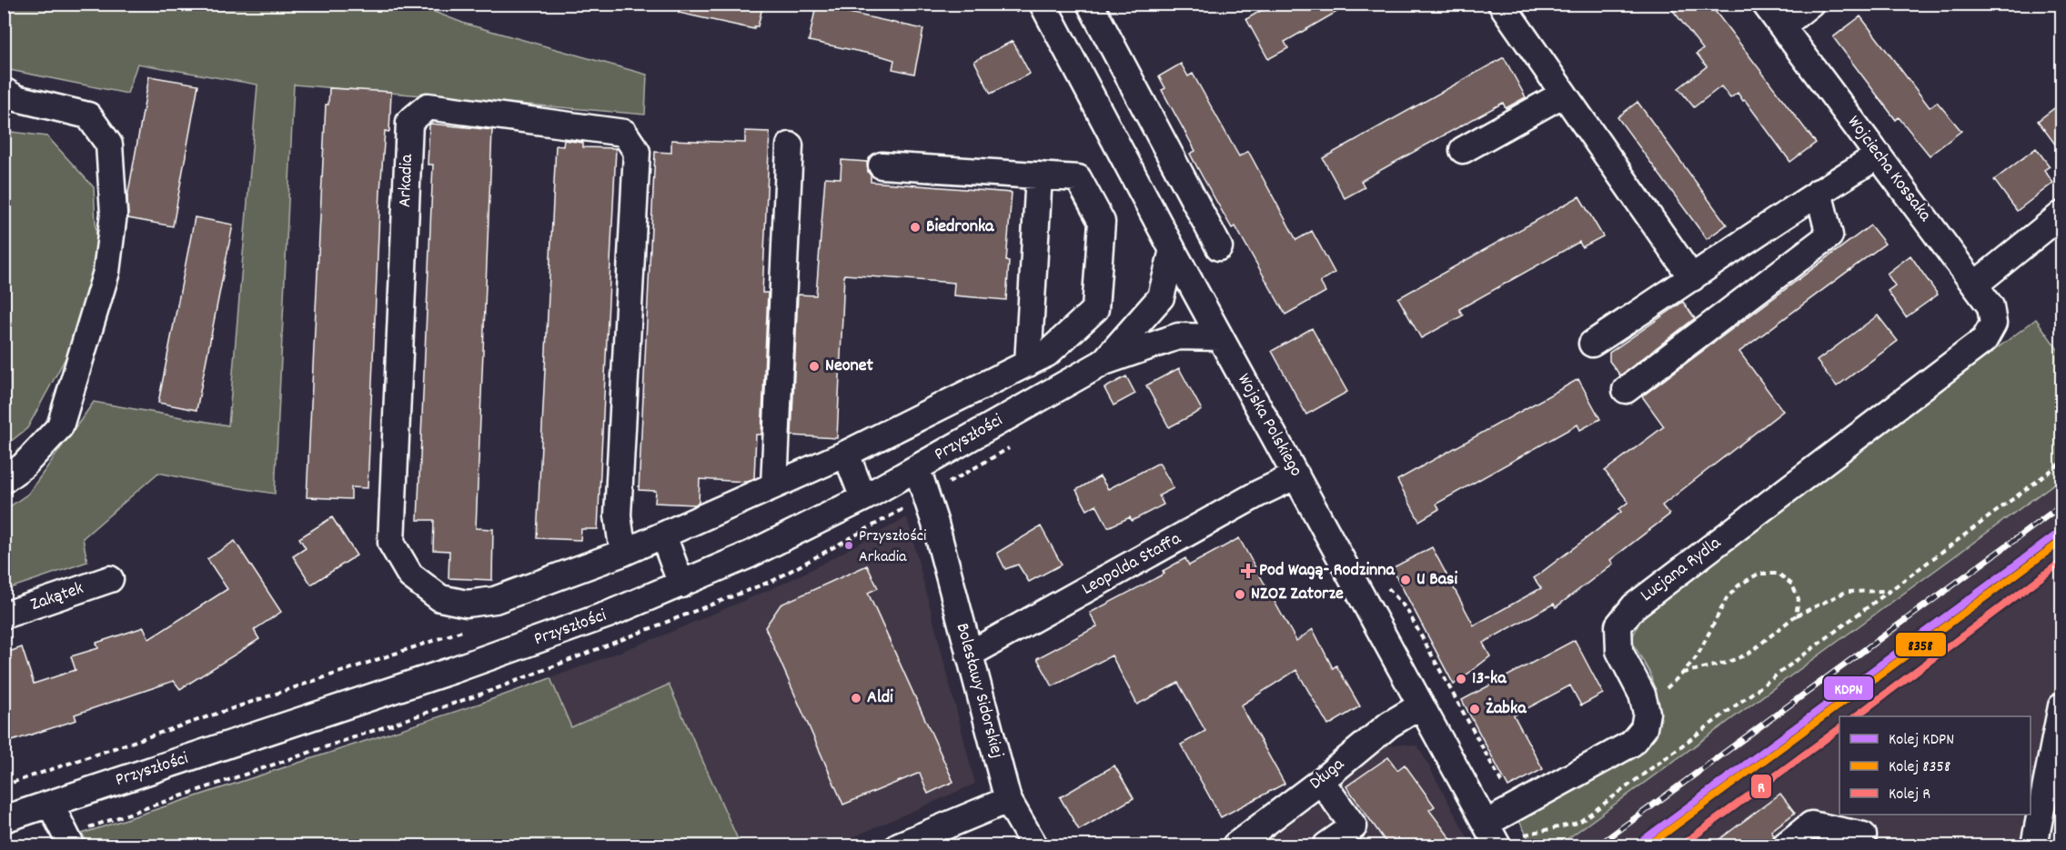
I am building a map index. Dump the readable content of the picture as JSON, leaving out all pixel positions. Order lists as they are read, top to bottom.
{
  "streets": {
    "street": [
      "Wojciecha Kossaka",
      "Arkadia",
      "Wojska Polskiego",
      "Przyszłości",
      "Leopolda Staffa",
      "Lucjana Rydla",
      "Zakątek",
      "Bolesławy Sidorskiej",
      "Długa"
    ]
  },
  "crossings": [
    ["Wojciecha Kossaka", "Lucjana Rydla"],
    ["Wojska Polskiego", "Przyszłości"],
    ["Wojska Polskiego", "Leopolda Staffa"],
    ["Wojska Polskiego", "Długa"],
    ["Przyszłości", "Bolesławy Sidorskiej"],
    ["Leopolda Staffa", "Bolesławy Sidorskiej"]
  ],
  "places": {
    "other": [
      "Biedronka",
      "Neonet",
      "Przyszłości Arkadia",
      "U Basi",
      "NZOZ Zatorze",
      "13-ka",
      "Aldi",
      "Żabka"
    ],
    "health": ["Pod Wagą- Rodzinna"]
  },
  "lines": ["rail line KDPN", "rail line 8358", "rail line R"],
  "legend": ["Kolej KDPN", "Kolej 8358", "Kolej R"]
}
